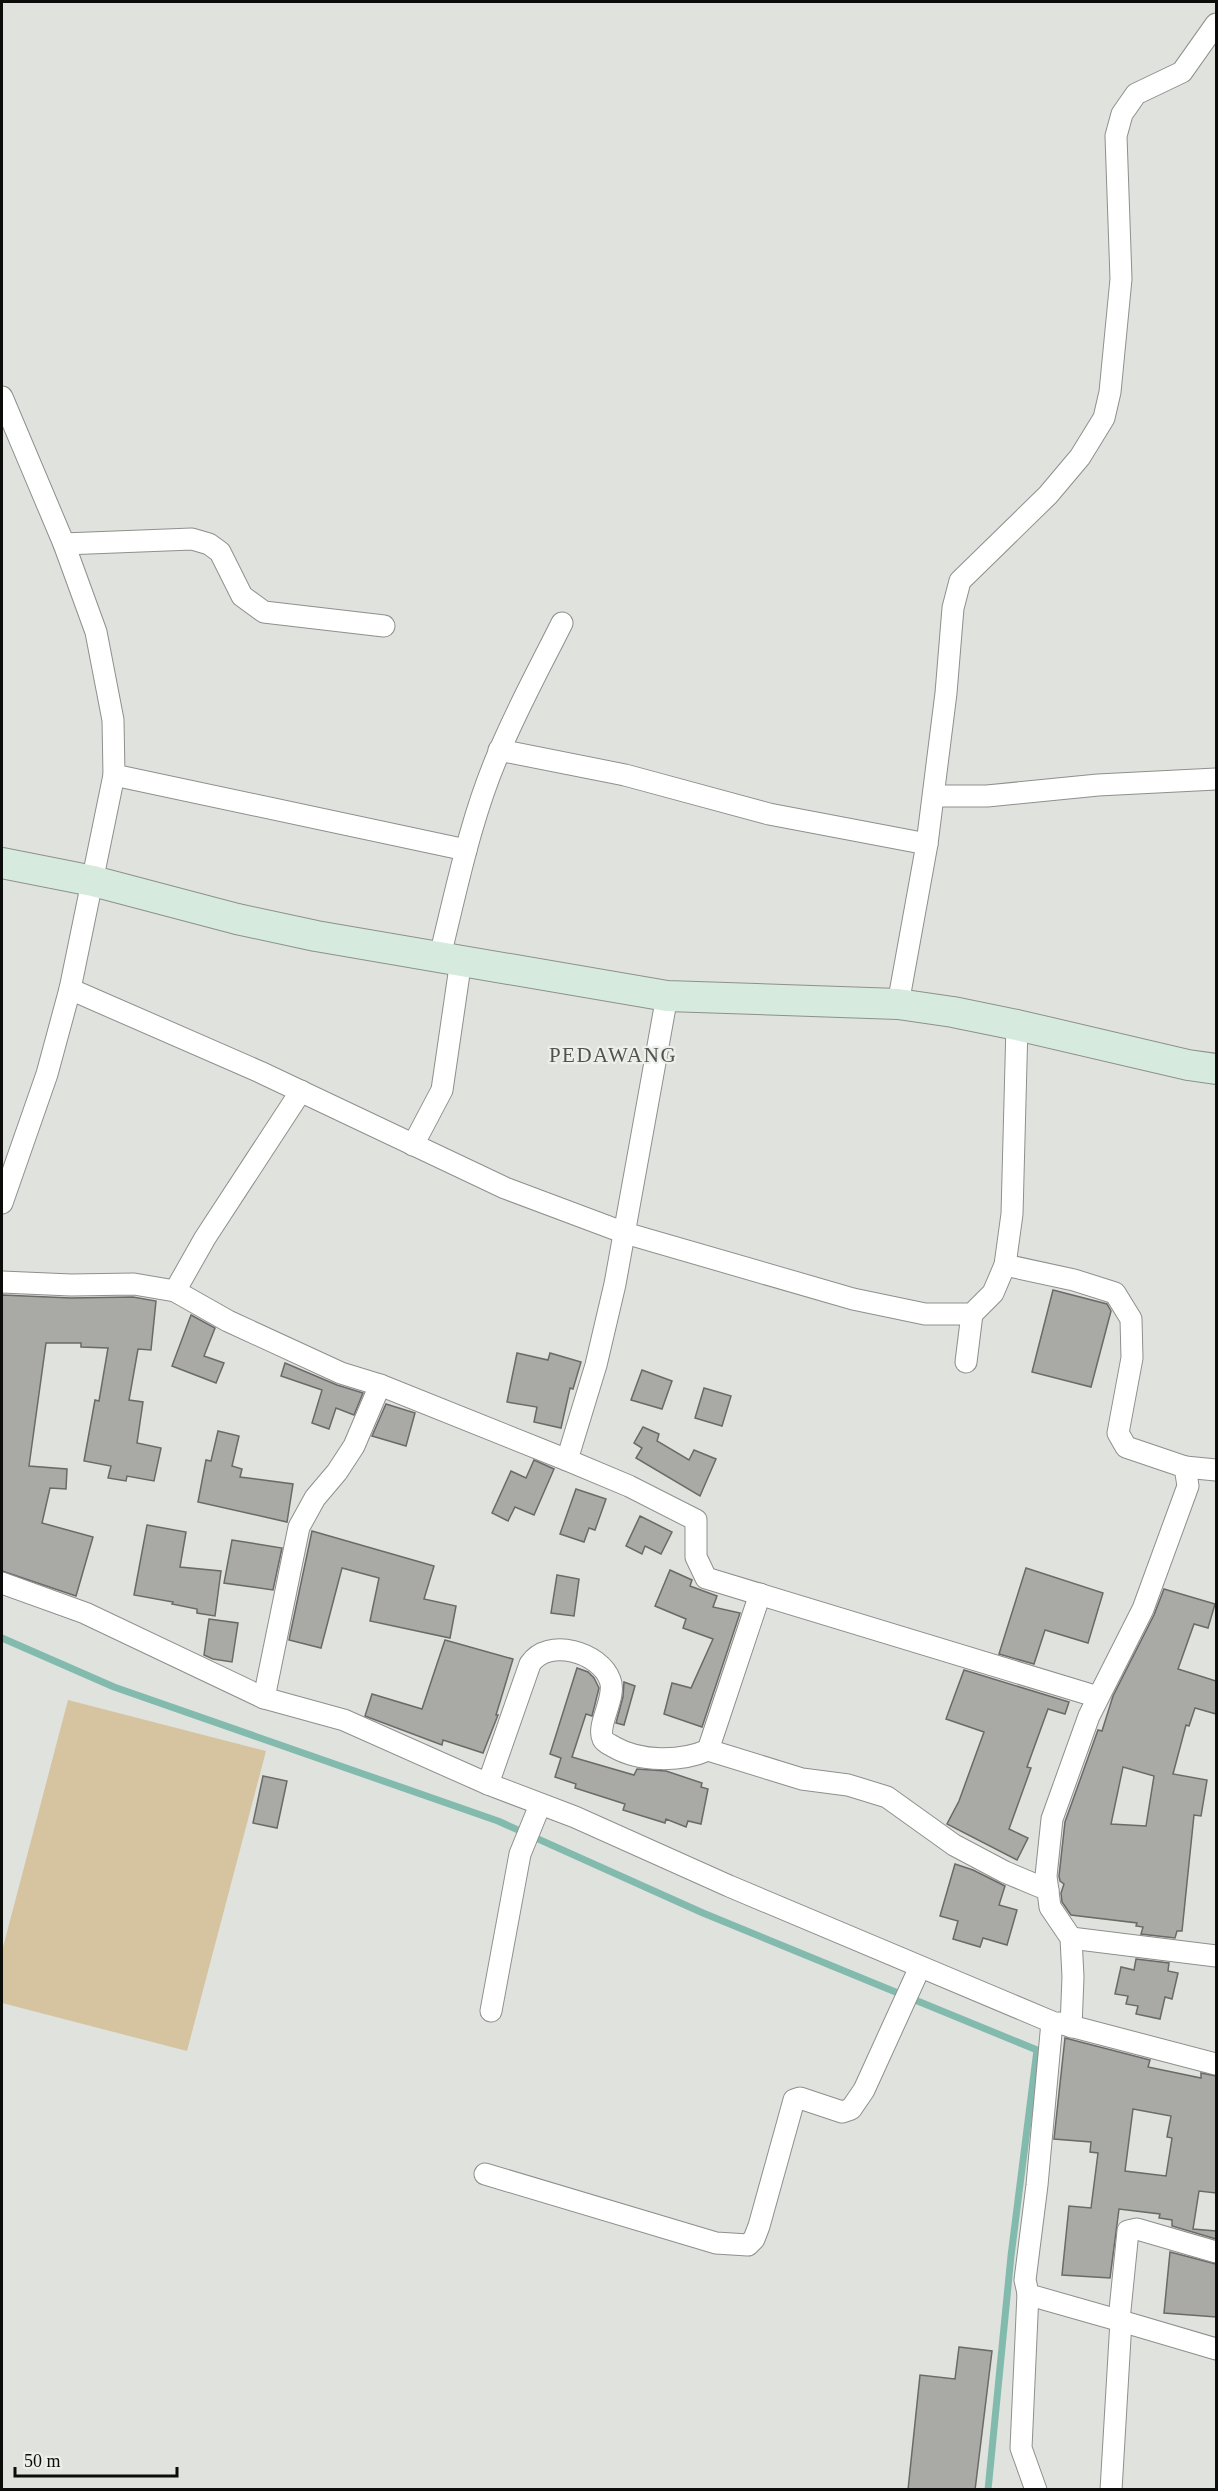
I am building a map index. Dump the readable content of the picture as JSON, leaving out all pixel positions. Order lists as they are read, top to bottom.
{
  "districts": ["PEDAWANG"],
  "scale_bar": "50 m"
}
